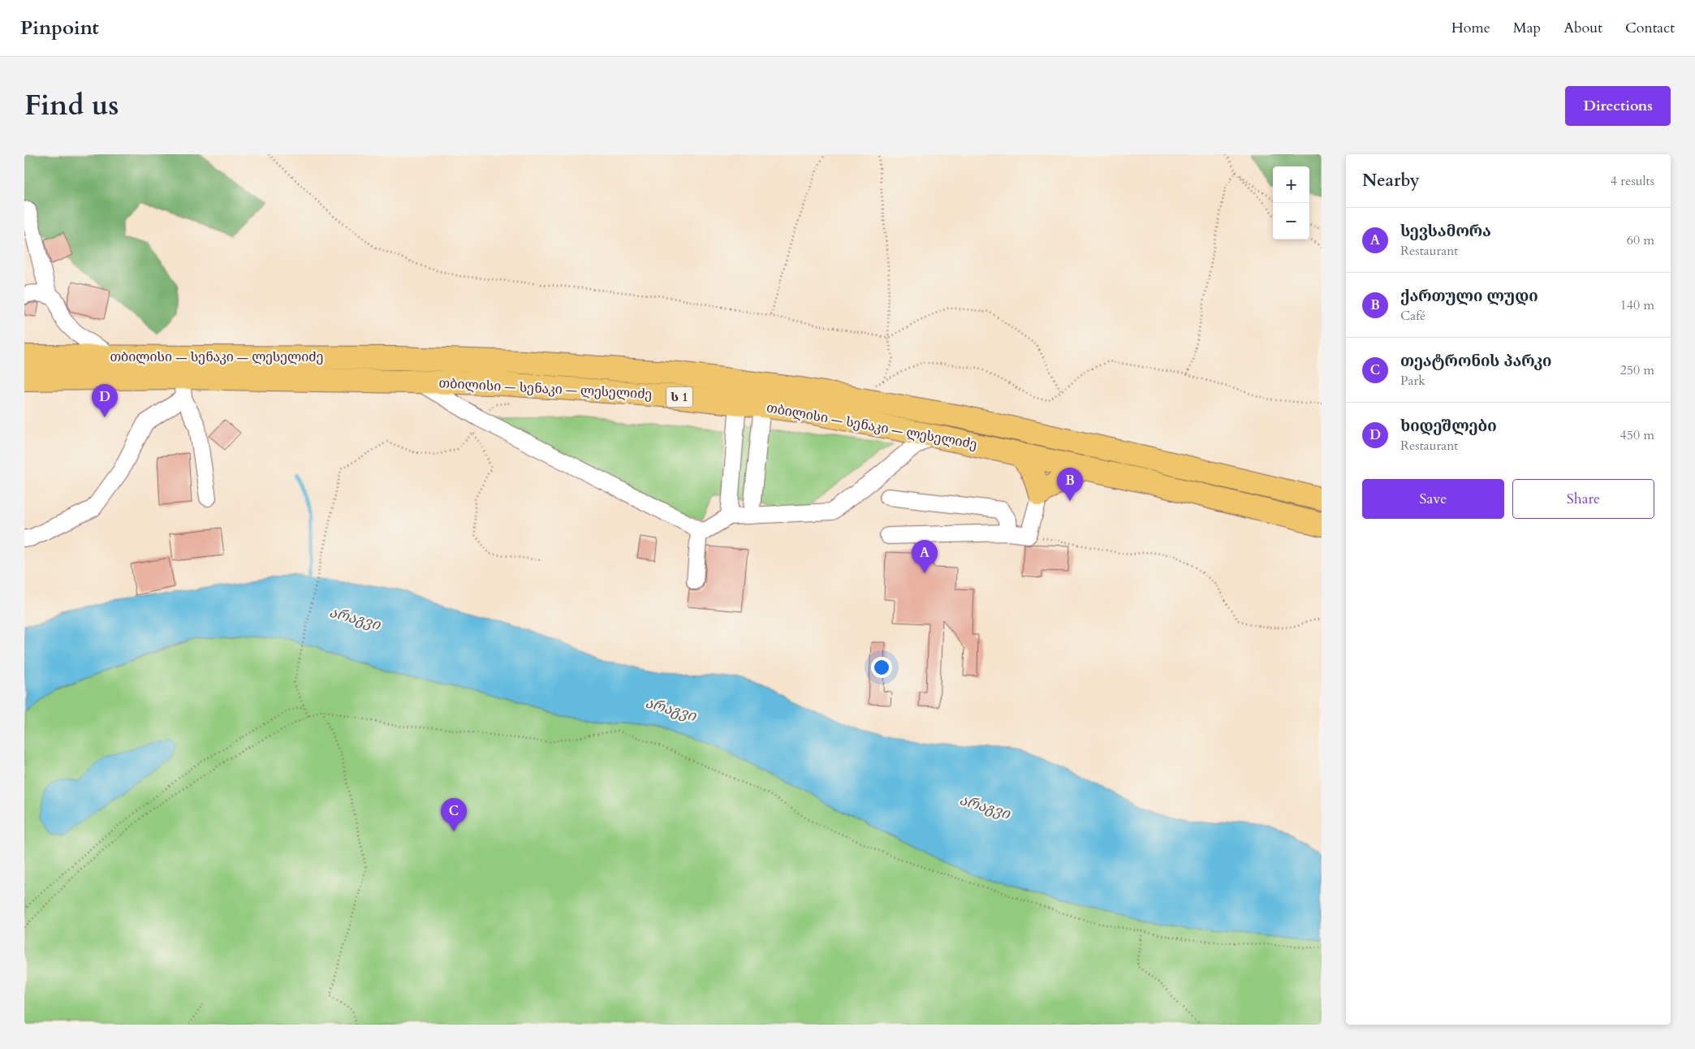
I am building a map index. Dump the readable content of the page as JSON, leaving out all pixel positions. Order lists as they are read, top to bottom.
{
  "streets": {
    "highway": ["თბილისი — სენაკი — ლესელიძე", "ს 1"]
  },
  "water": ["არაგვი"],
  "page": {
    "header": "Pinpoint",
    "nav": [
      "Home",
      "Map",
      "About",
      "Contact"
    ],
    "title": "Find us",
    "buttons": [
      "Directions",
      ["Save", "Share"]
    ],
    "heading": ["Nearby", "4 results"],
    "map_buttons": ["+", "−"],
    "list": [
      {
        "mark": "A",
        "name": "სევსამორა",
        "note": "Restaurant",
        "value": "60 m"
      },
      {
        "mark": "B",
        "name": "ქართული ლუდი",
        "note": "Café",
        "value": "140 m"
      },
      {
        "mark": "C",
        "name": "თეატრონის პარკი",
        "note": "Park",
        "value": "250 m"
      },
      {
        "mark": "D",
        "name": "ხიდეშლები",
        "note": "Restaurant",
        "value": "450 m"
      }
    ],
    "pins": [
      "D",
      "B",
      "A",
      "C"
    ]
  }
}
